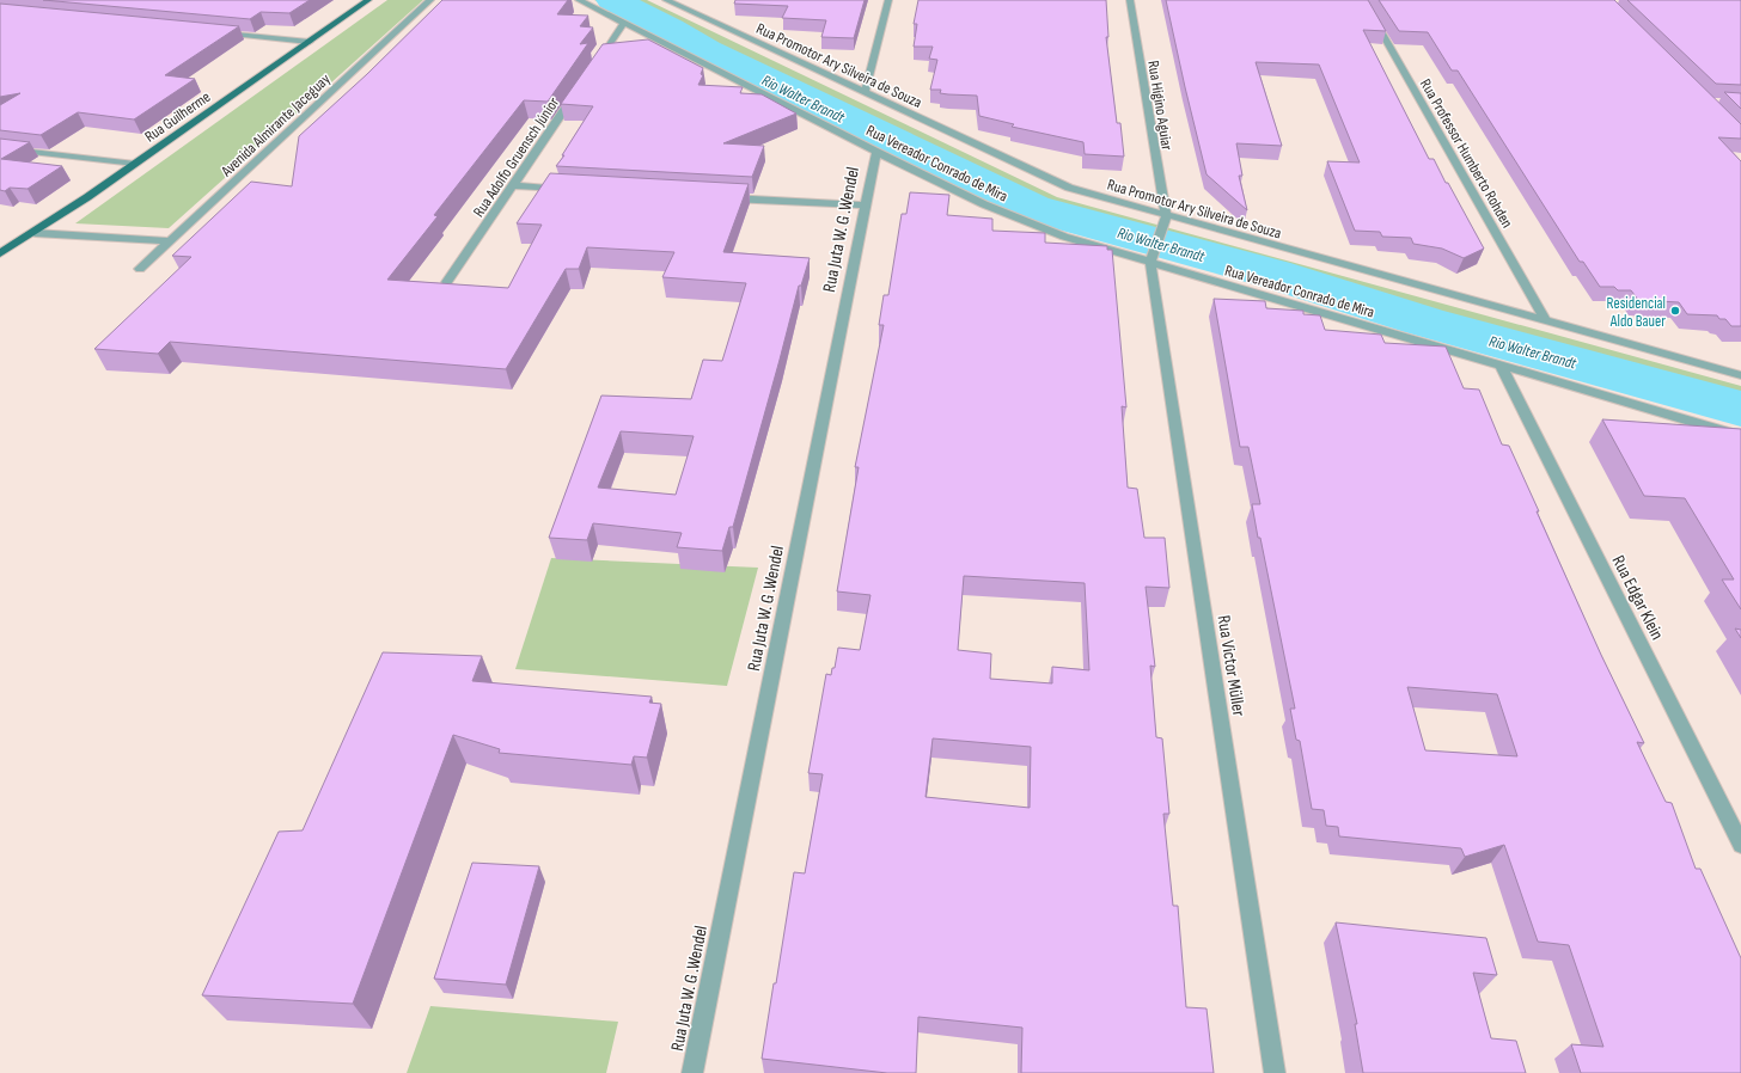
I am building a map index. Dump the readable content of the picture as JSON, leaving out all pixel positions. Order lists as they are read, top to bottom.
{
  "streets": {
    "main road": ["Rua Guilherme"],
    "street": [
      "Rua Promotor Ary Silveira de Souza",
      "Rua Higino Aguiar",
      "Avenida Almirante Jaceguay",
      "Rua Professor Humberto Rohden",
      "Rua Adolfo Gruensch Júnior",
      "Rua Vereador Conrado de Mira",
      "Rua Juta W. G .Wendel",
      "Rua Edgar Klein",
      "Rua Victor Müller"
    ]
  },
  "crossings": [
    ["Rua Promotor Ary Silveira de Souza", "Rua Higino Aguiar"],
    ["Rua Promotor Ary Silveira de Souza", "Rua Professor Humberto Rohden"],
    ["Rua Vereador Conrado de Mira", "Rua Juta W. G .Wendel"],
    ["Rua Vereador Conrado de Mira", "Rua Edgar Klein"],
    ["Rua Vereador Conrado de Mira", "Rua Victor Müller"]
  ],
  "water": ["Rio Walter Brandt"],
  "places": ["Residencial Aldo Bauer"]
}
